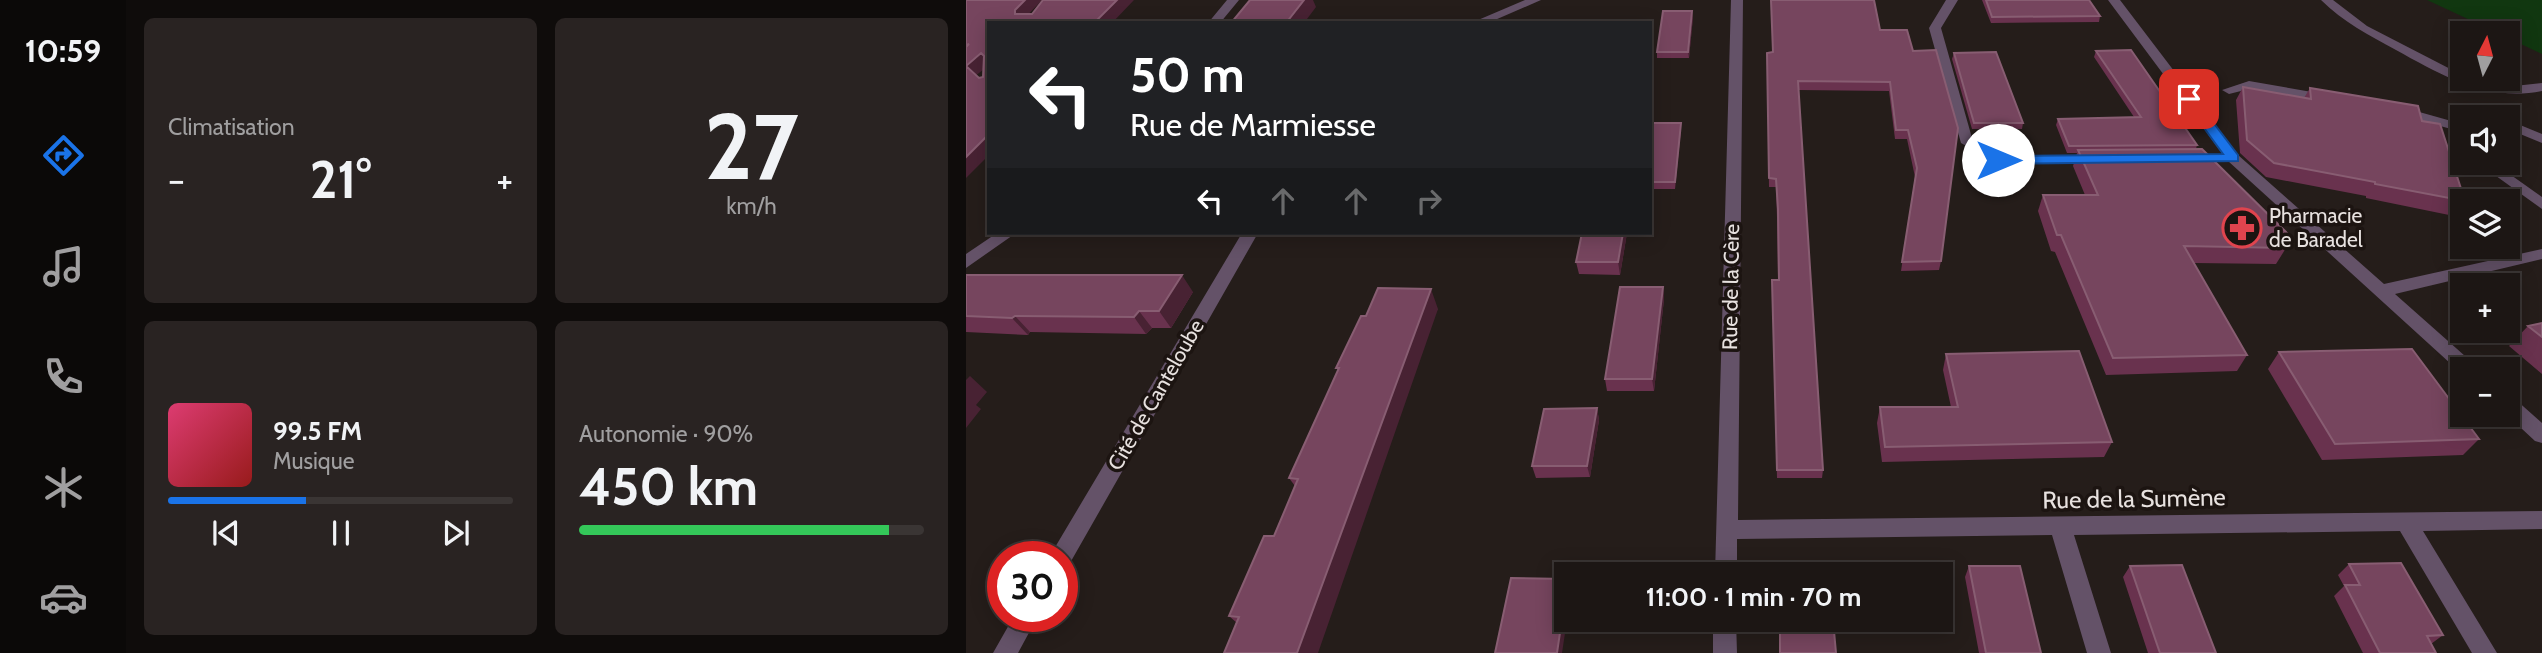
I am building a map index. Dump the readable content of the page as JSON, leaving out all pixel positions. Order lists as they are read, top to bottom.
{
  "streets": {
    "street": ["Rue de la Cère", "Cité de Canteloube", "Rue de la Sumène"]
  },
  "crossings": [
    ["Rue de la Cère", "Rue de la Sumène"]
  ],
  "places": {
    "pharmacy": ["Pharmacie de Baradel"]
  },
  "north": "top",
  "page": {
    "tabs": "10:59",
    "tile": [
      "Climatisation",
      ["27", "km/h"],
      ["Autonomie · 90%", "450 km"]
    ],
    "map_buttons": ["+", "−"],
    "turn": ["50 m", "Rue de Marmiesse"],
    "heat": ["−", "21°", "+"],
    "song": ["99.5 FM", "Musique"],
    "limit": "30",
    "trip": "11:00 · 1 min · 70 m"
  }
}
